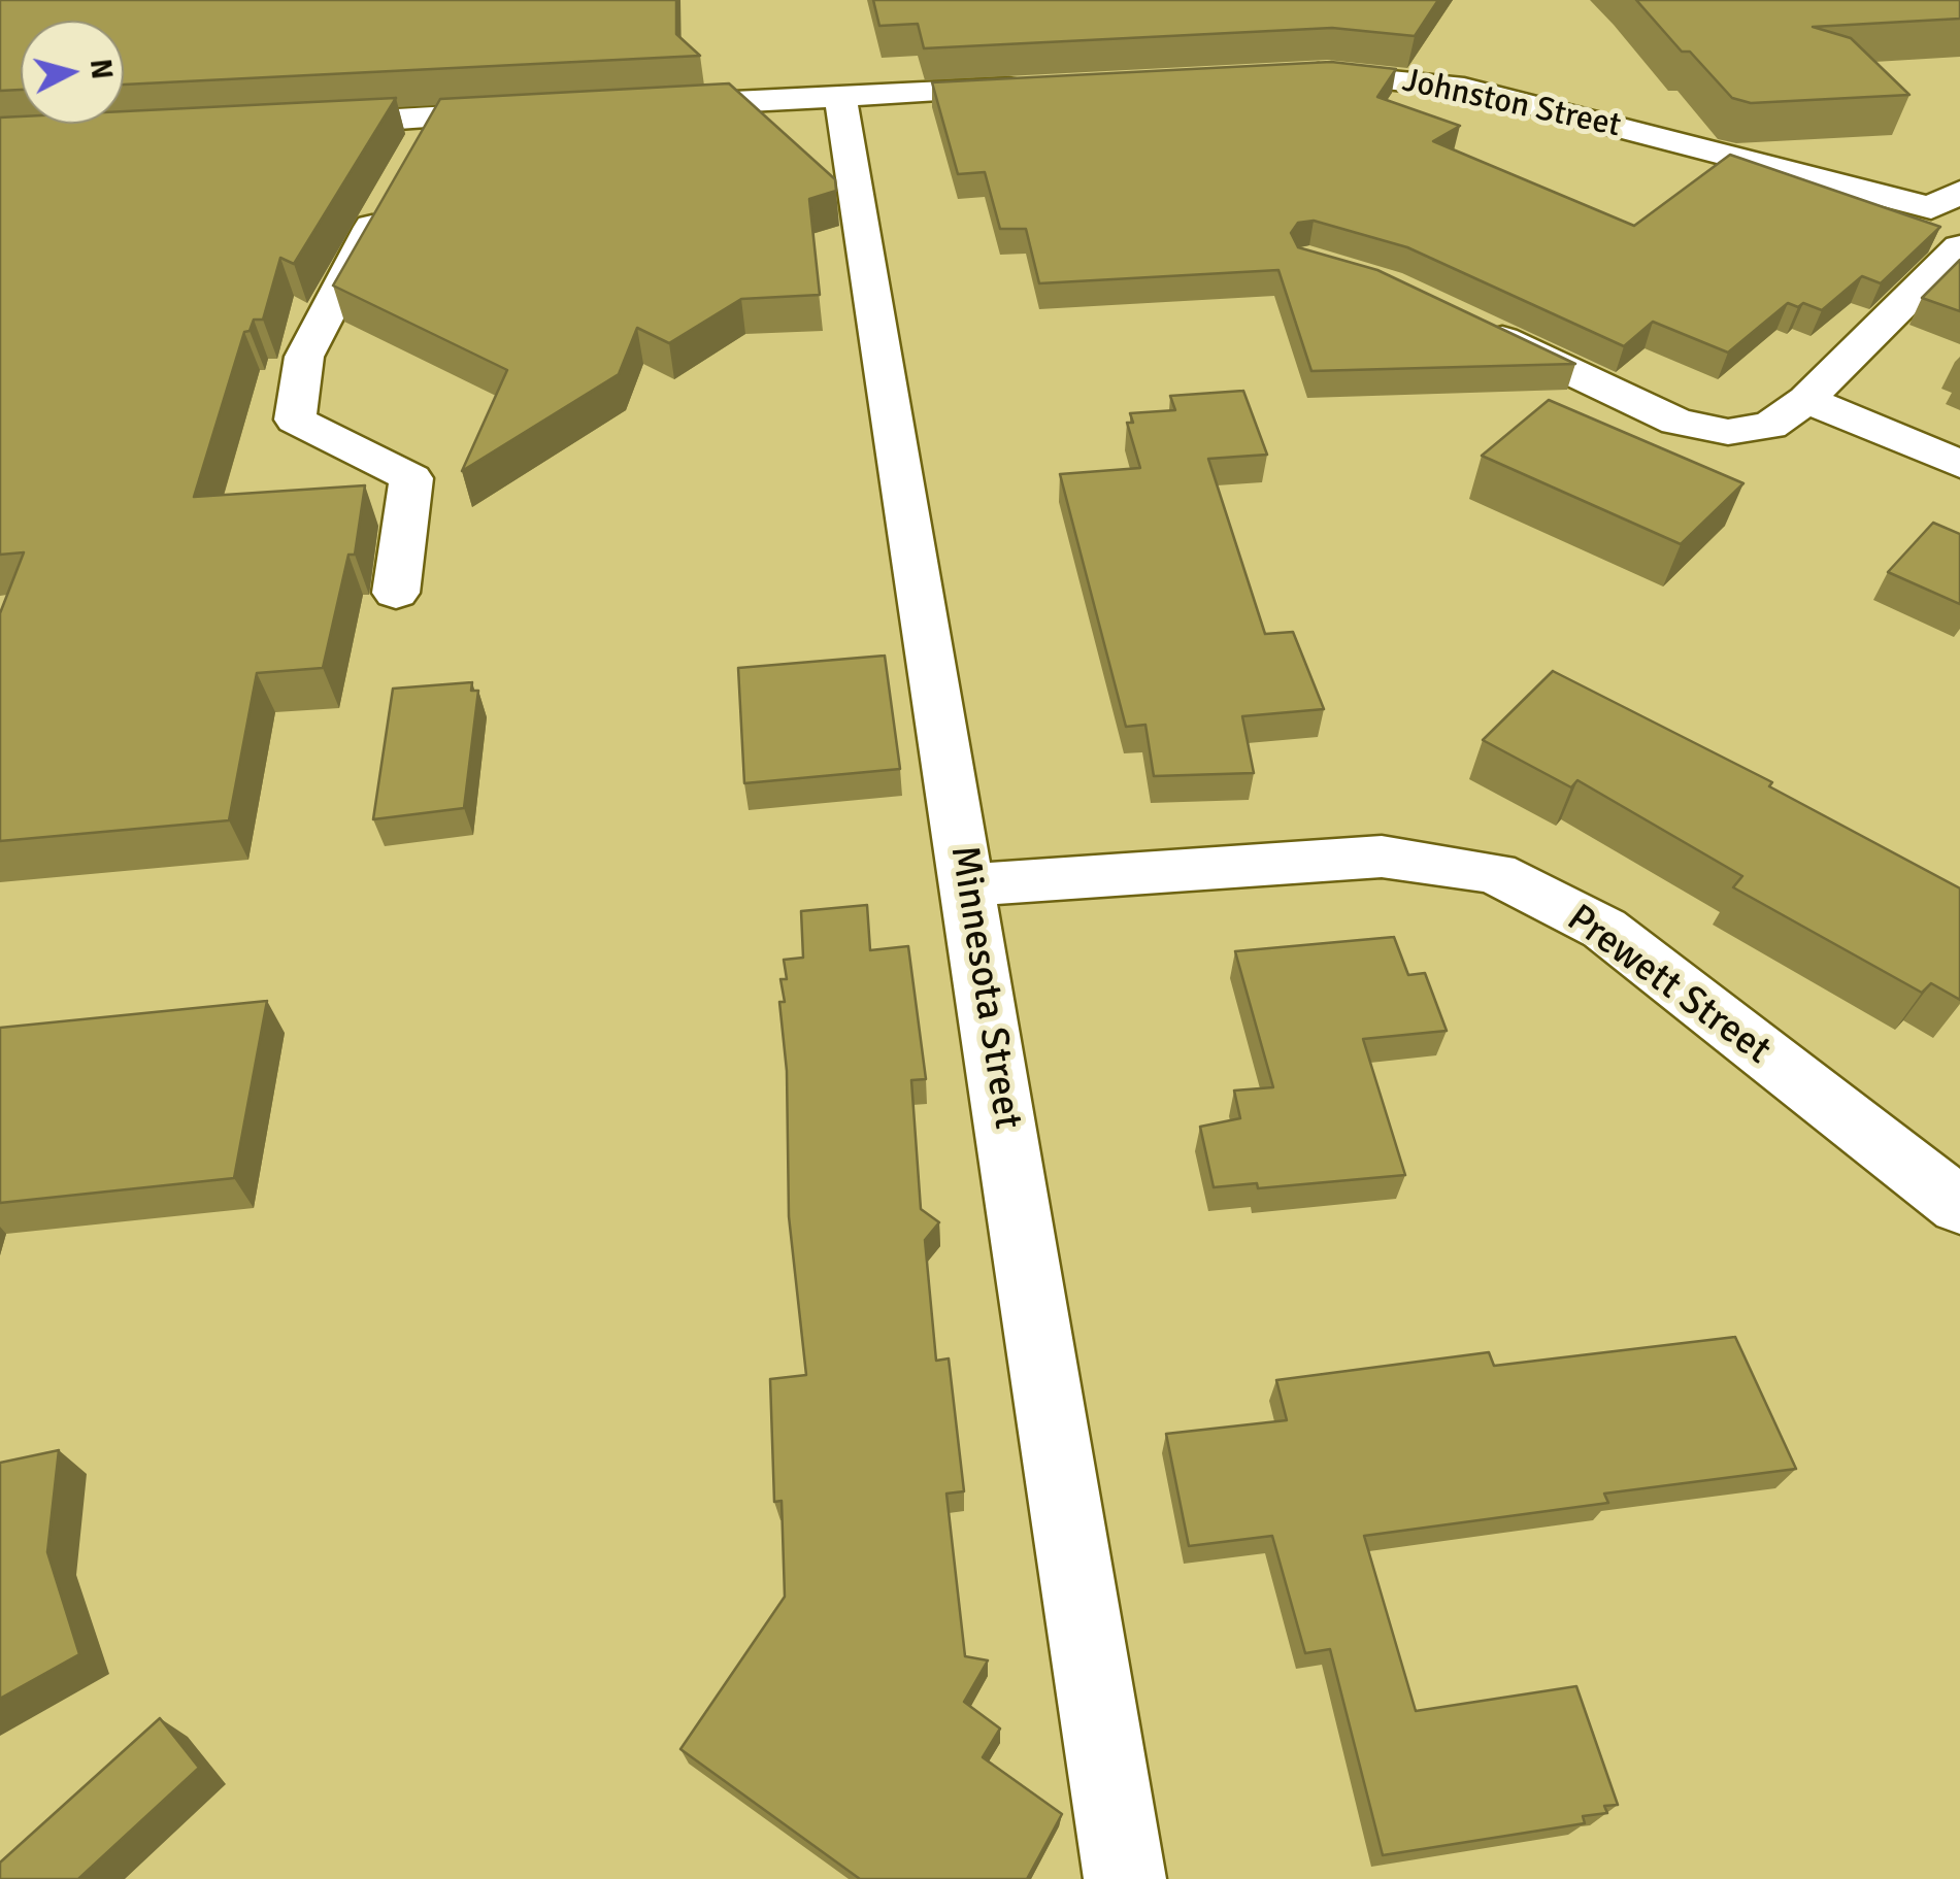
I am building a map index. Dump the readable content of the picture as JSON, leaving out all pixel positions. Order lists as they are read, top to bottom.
{
  "streets": {
    "street": ["Johnston Street", "Prewett Street", "Minnesota Street"]
  },
  "crossings": [
    ["Prewett Street", "Minnesota Street"]
  ],
  "north": "right"
}
